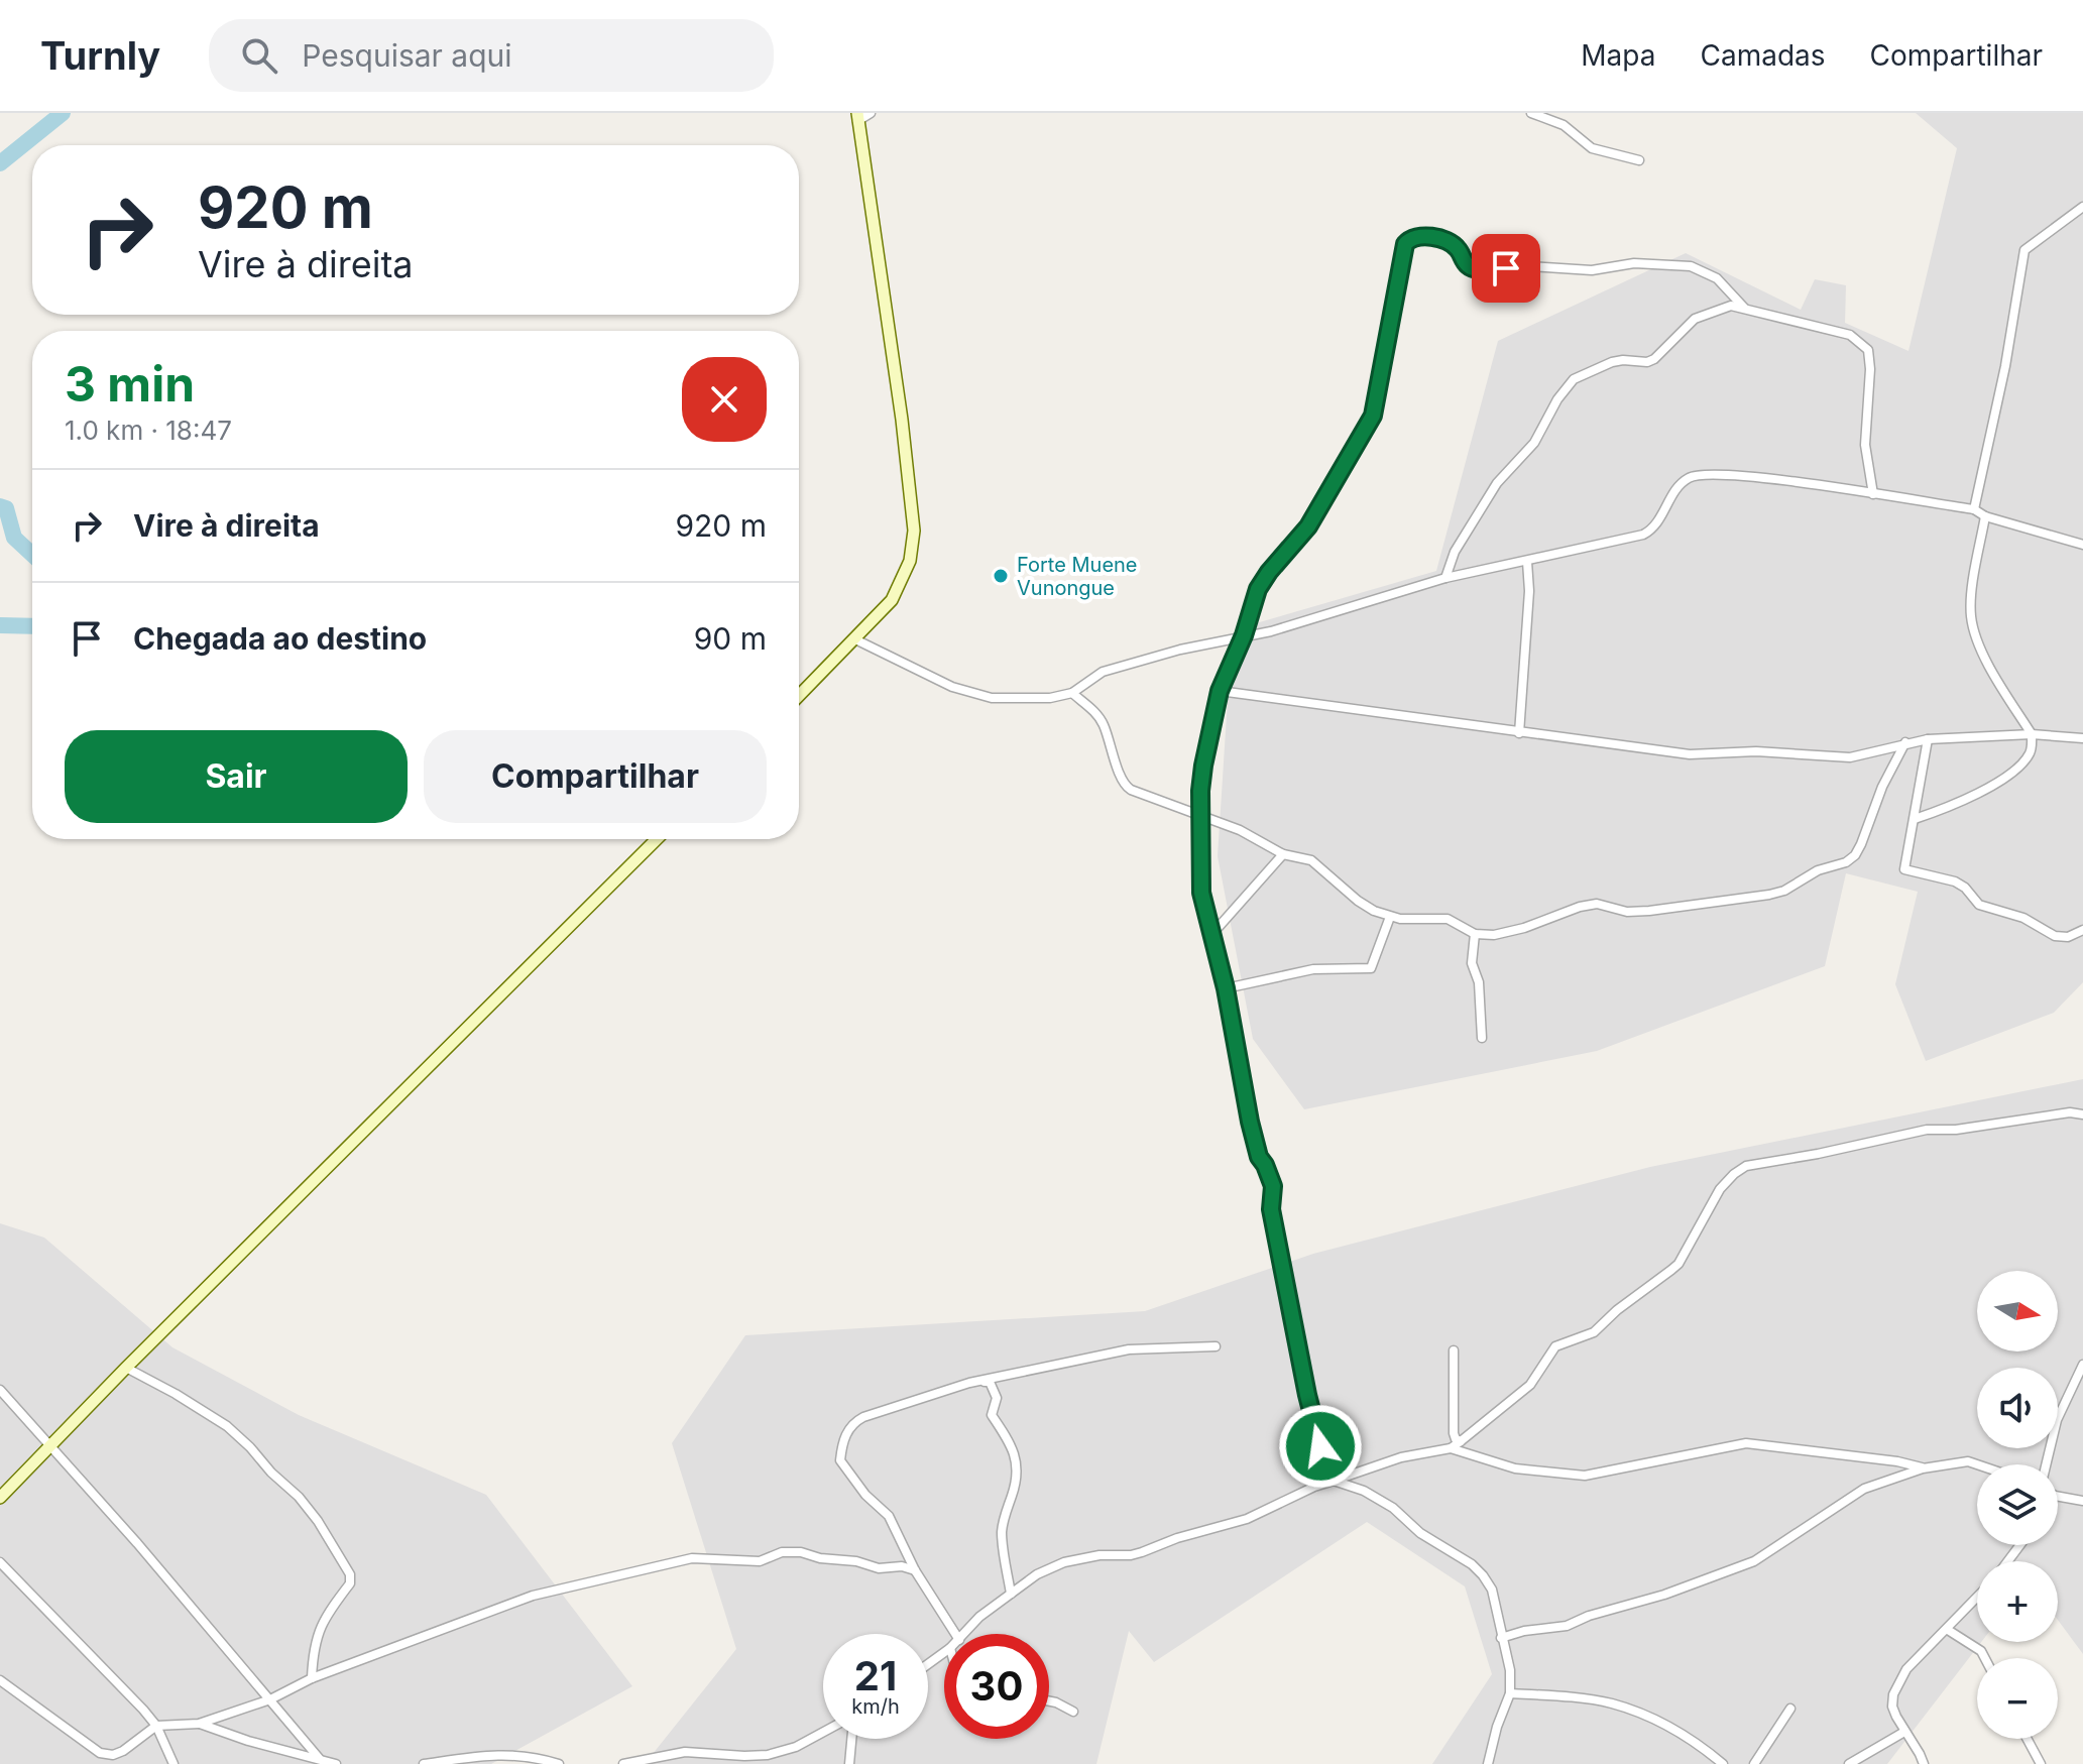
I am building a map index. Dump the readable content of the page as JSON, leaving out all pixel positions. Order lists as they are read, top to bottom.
{
  "places": ["Forte Muene Vunongue"],
  "north": "right",
  "page": {
    "header": "Turnly",
    "search": "Pesquisar aqui",
    "nav": ["Mapa", "Camadas", "Compartilhar"],
    "turn": ["920 m", "Vire à direita"],
    "heading": ["3 min", "1.0 km · 18:47"],
    "list": [
      {
        "name": "Vire à direita",
        "value": "920 m"
      },
      {
        "name": "Chegada ao destino",
        "value": "90 m"
      }
    ],
    "buttons": ["Sair", "Compartilhar"],
    "map_buttons": ["+", "−"],
    "speed": "21 km/h",
    "limit": "30"
  }
}
